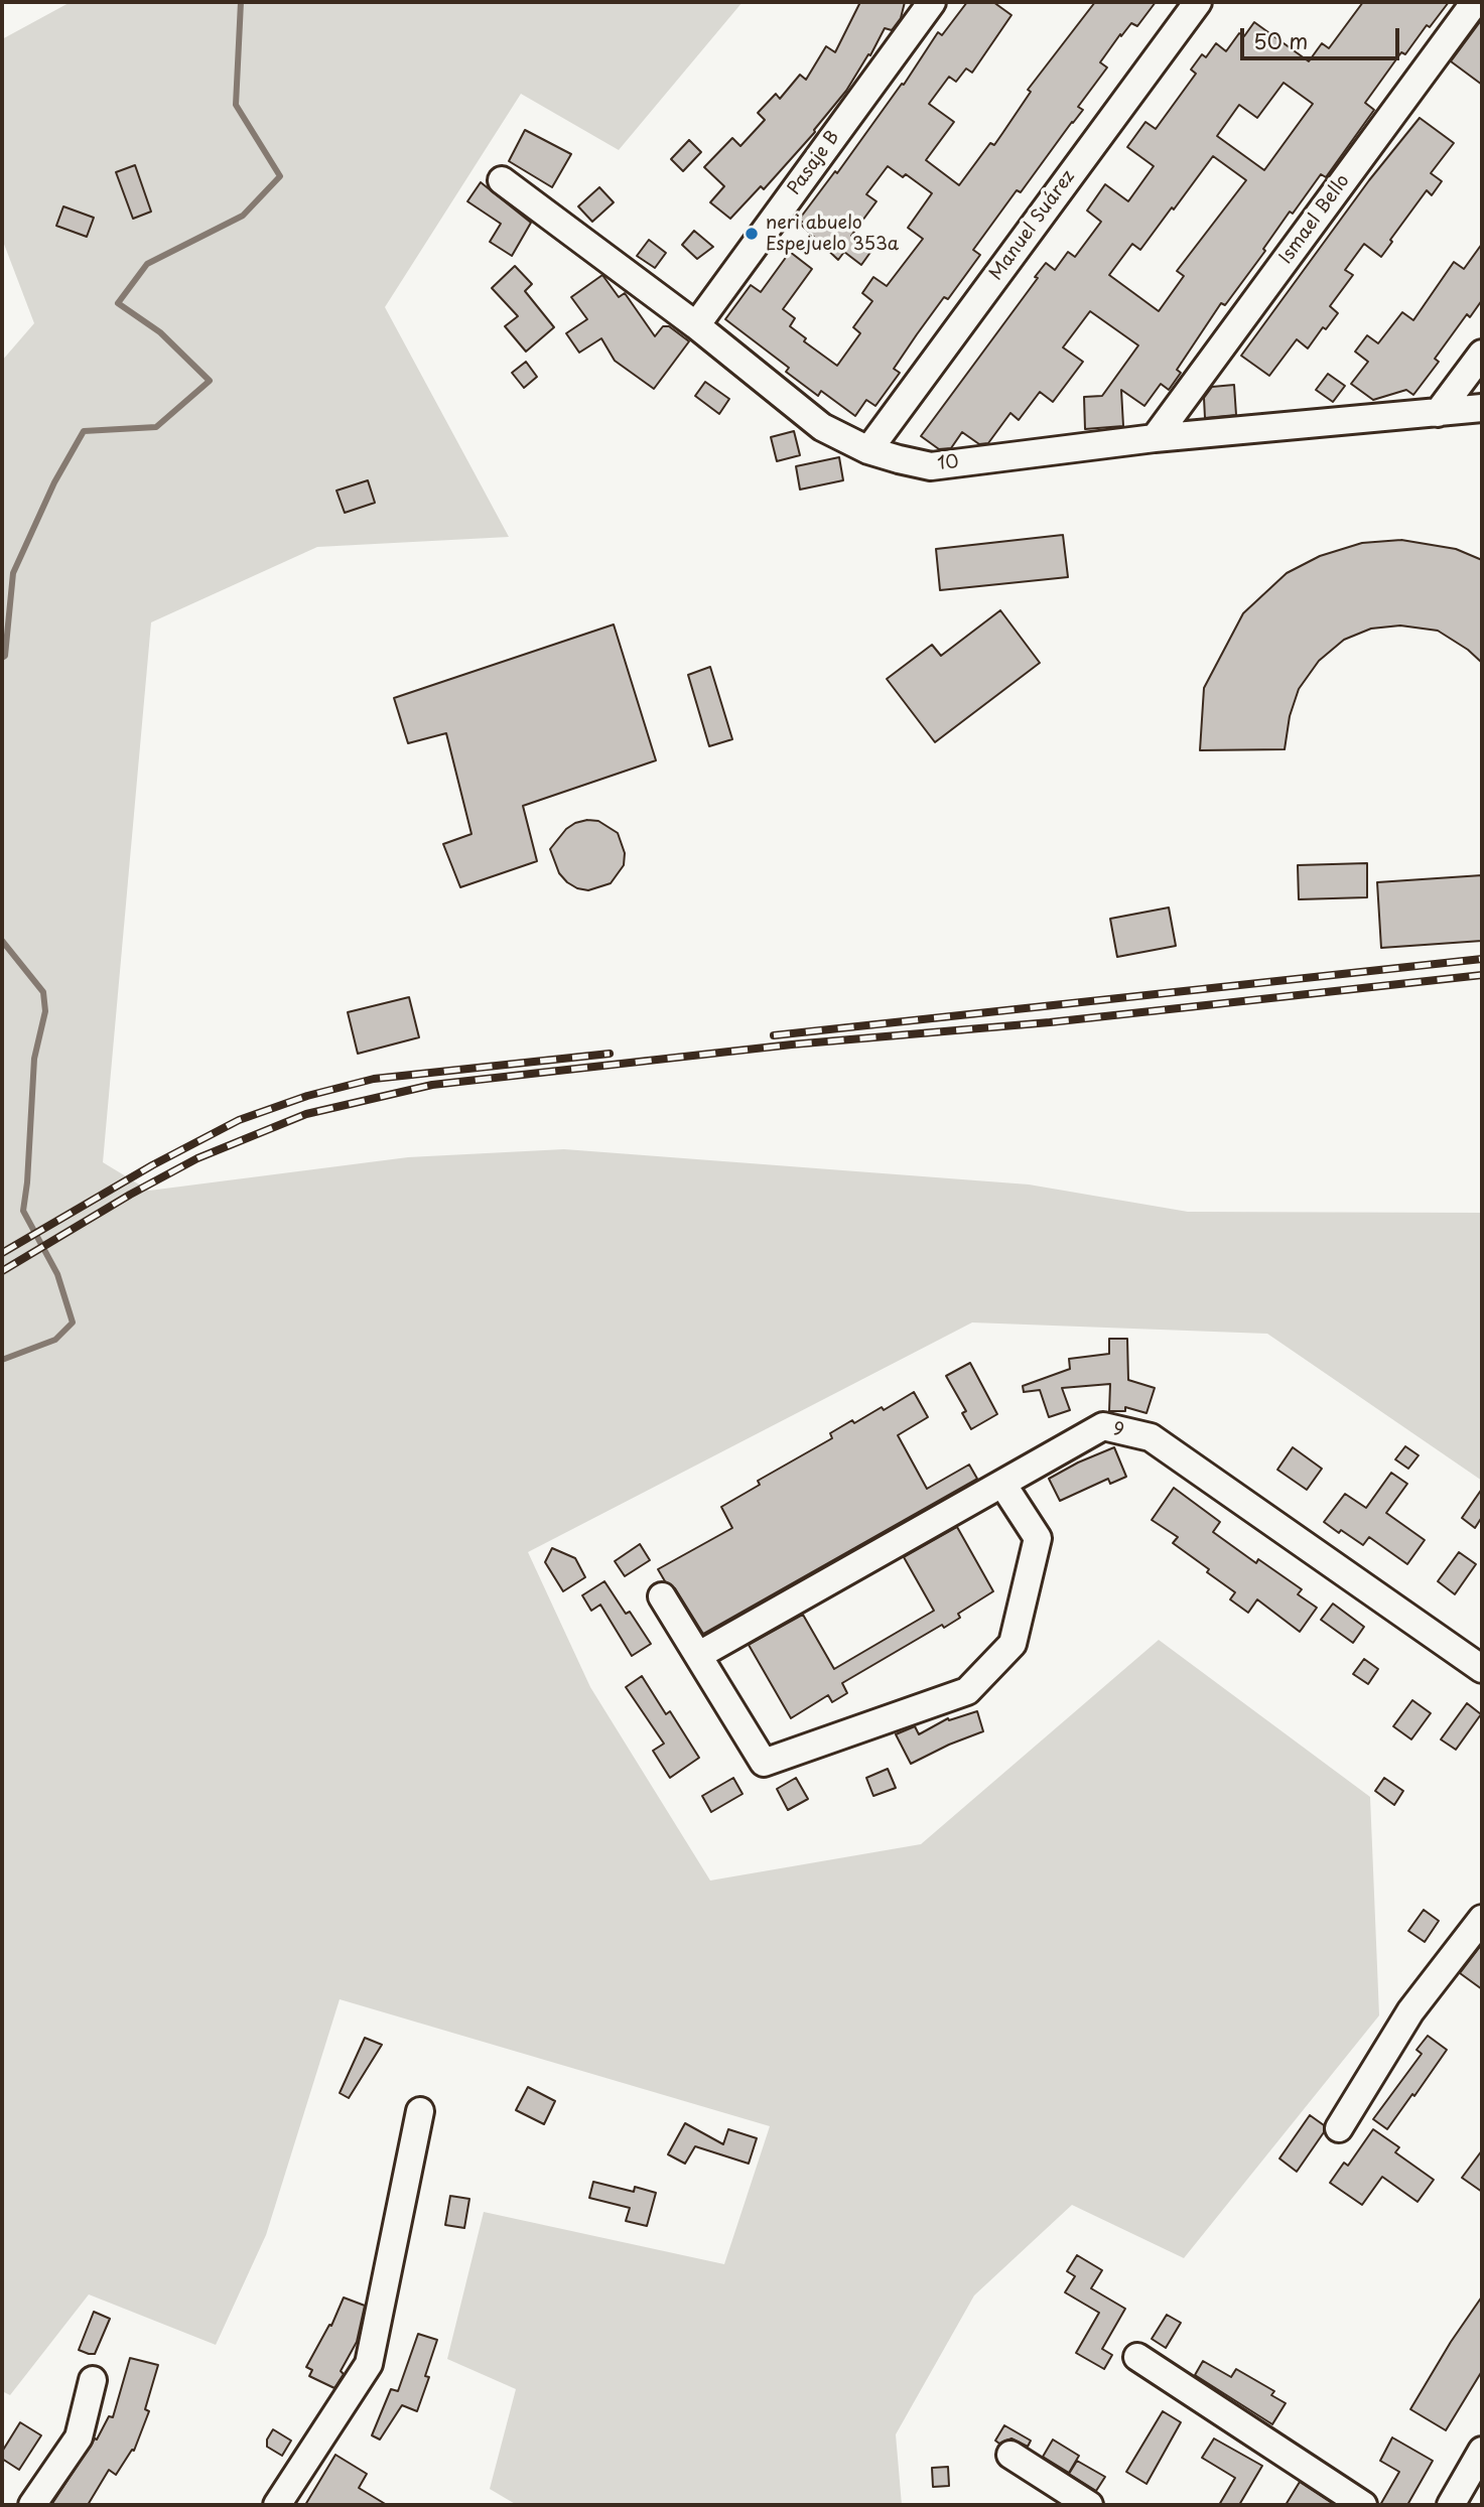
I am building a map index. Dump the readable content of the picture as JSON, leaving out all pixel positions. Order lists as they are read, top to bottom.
{
  "streets": {
    "street": [
      "Pasaje B",
      "Ismael Bello",
      "Manuel Suárez",
      "10",
      "9"
    ]
  },
  "crossings": [
    ["Pasaje B", "10"],
    ["Ismael Bello", "10"],
    ["Manuel Suárez", "10"]
  ],
  "places": ["neri abuelo Espejuelo 353a"],
  "scale_bar": "50 m"
}
